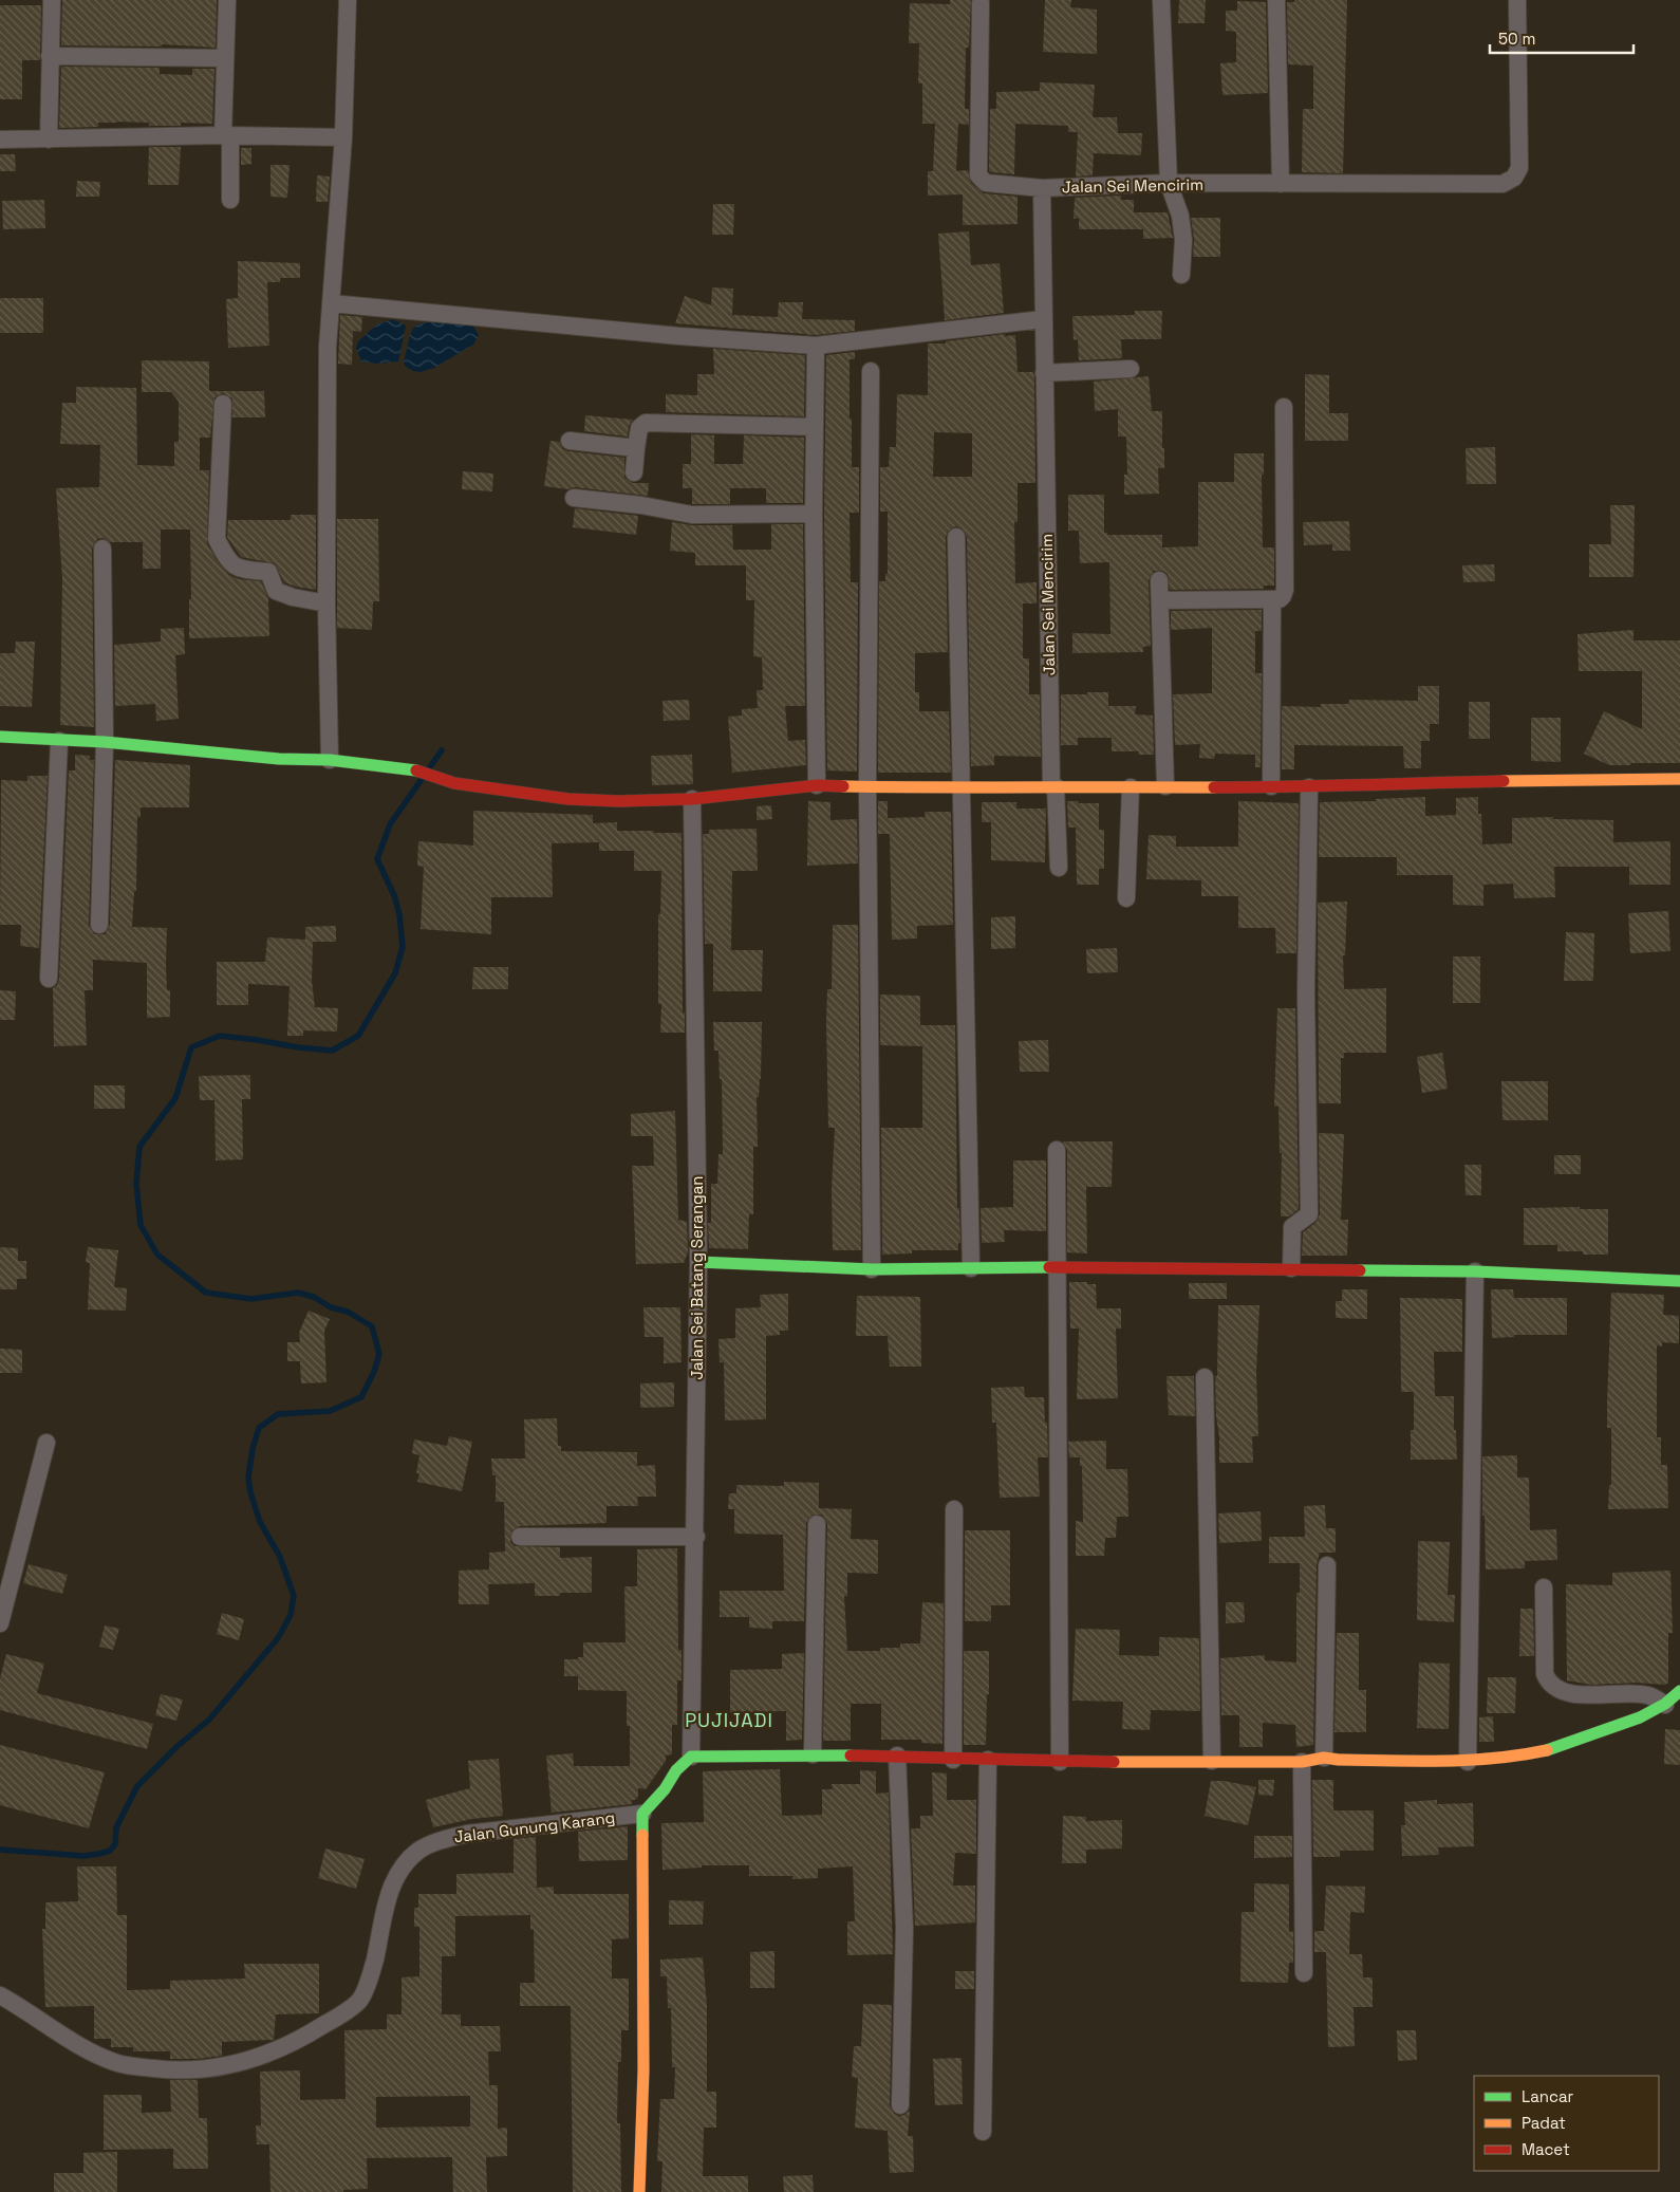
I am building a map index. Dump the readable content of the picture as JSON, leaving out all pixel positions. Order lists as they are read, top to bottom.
{
  "streets": {
    "street": ["Jalan Sei Mencirim", "Jalan Sei Batang Serangan", "Jalan Gunung Karang"]
  },
  "districts": ["PUJIJADI"],
  "legend": ["Lancar", "Padat", "Macet"],
  "scale_bar": "50 m"
}
